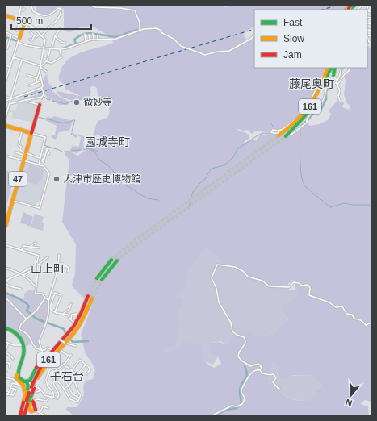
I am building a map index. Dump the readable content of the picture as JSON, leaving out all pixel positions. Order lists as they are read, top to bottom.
{
  "streets": {
    "main road": ["161", "47"]
  },
  "districts": [
    "藤尾奥町",
    "園城寺町",
    "山上町",
    "千石台"
  ],
  "places": ["微妙寺", "大津市歴史博物館"],
  "legend": ["Fast", "Slow", "Jam"],
  "scale_bar": "500 m",
  "north": "bottom"
}
